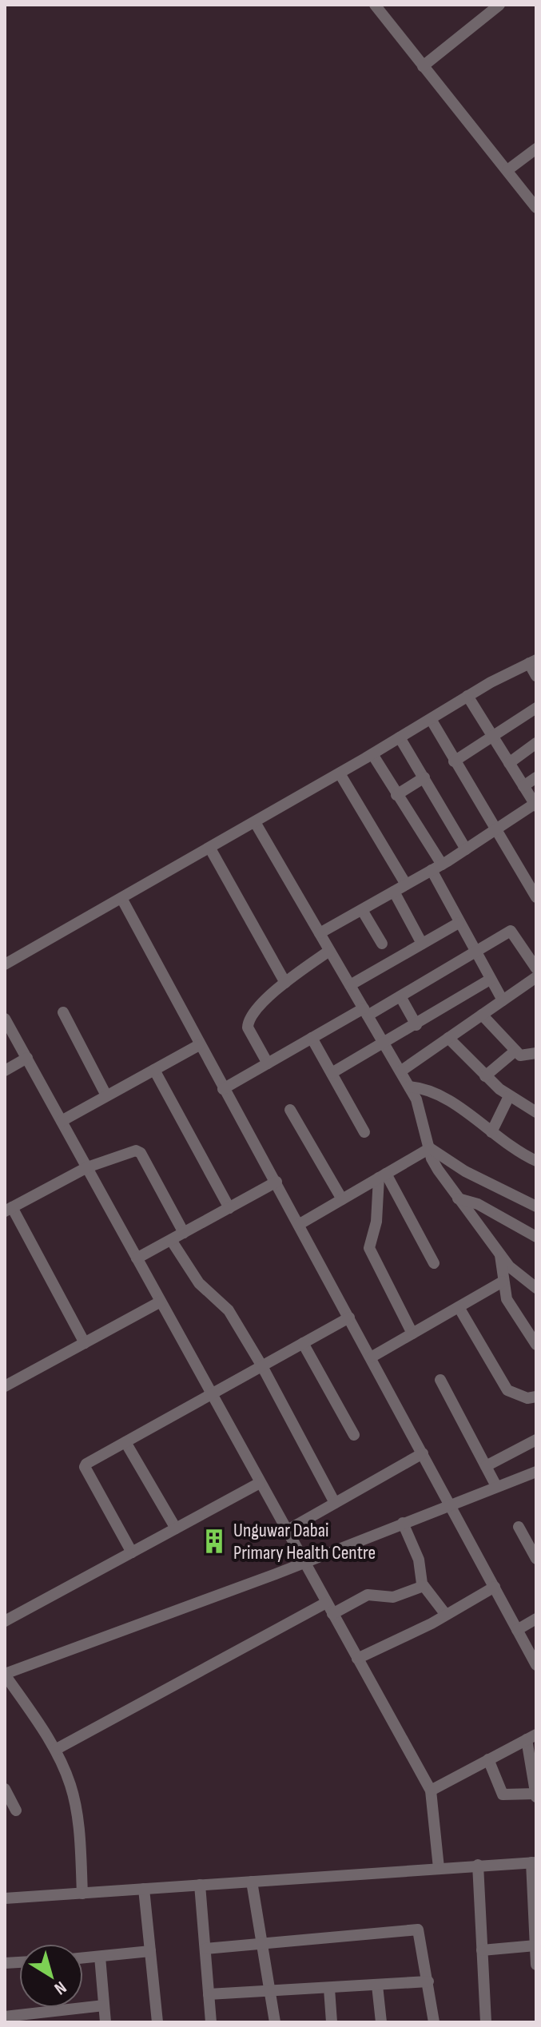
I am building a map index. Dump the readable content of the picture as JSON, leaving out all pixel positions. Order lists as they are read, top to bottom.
{
  "places": {
    "building": ["Unguwar Dabai Primary Health Centre"]
  },
  "north": "bottom right"
}
